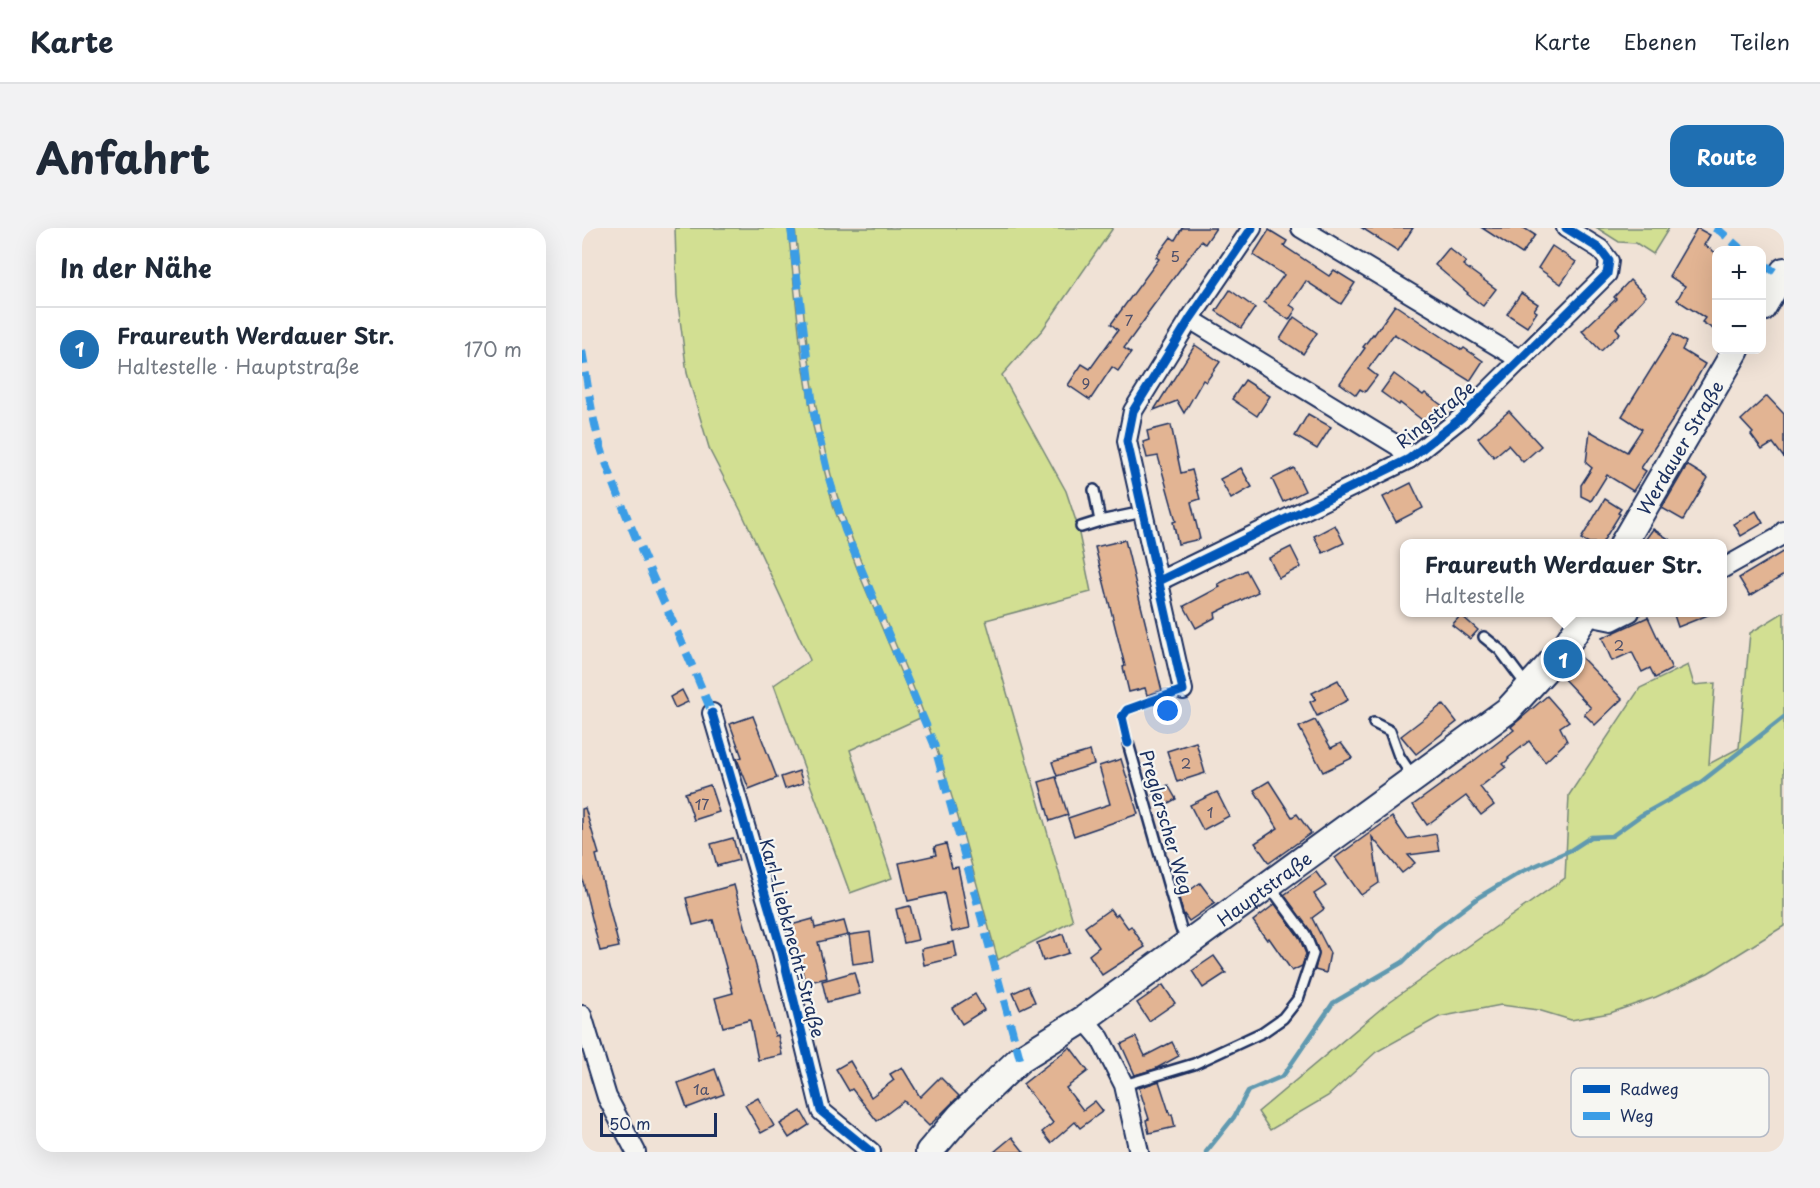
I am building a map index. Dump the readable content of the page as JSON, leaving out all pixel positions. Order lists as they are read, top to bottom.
{
  "streets": {
    "main road": ["Werdauer Straße", "Hauptstraße"],
    "street": ["Ringstraße", "Karl-Liebknecht-Straße"],
    "lane": ["Preglerscher Weg"]
  },
  "crossings": [
    ["Preglerscher Weg", "Hauptstraße"]
  ],
  "house_numbers": [
    "5",
    "7",
    "9",
    "2",
    "2",
    "17",
    "1",
    "1a"
  ],
  "legend": ["Radweg", "Weg"],
  "scale_bar": "50 m",
  "page": {
    "header": "Karte",
    "nav": ["Karte", "Ebenen", "Teilen"],
    "title": "Anfahrt",
    "buttons": "Route",
    "heading": "In der Nähe",
    "map_buttons": ["+", "−"],
    "list": [
      {
        "mark": "1",
        "name": "Fraureuth Werdauer Str.",
        "note": "Haltestelle · Hauptstraße",
        "value": "170 m"
      }
    ],
    "popup": ["Fraureuth Werdauer Str.", "Haltestelle"],
    "pins": "1",
    "scale": "50 m"
  }
}
